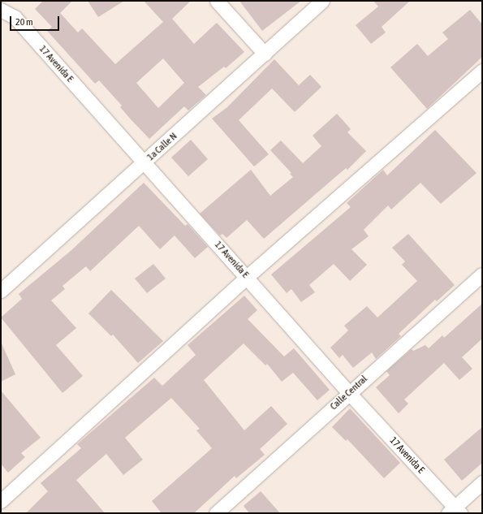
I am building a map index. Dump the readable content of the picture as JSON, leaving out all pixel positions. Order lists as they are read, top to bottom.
{
  "streets": {
    "street": ["17 Avenida E", "1a Calle N", "Calle Central"]
  },
  "crossings": [
    ["17 Avenida E", "1a Calle N"],
    ["17 Avenida E", "Calle Central"]
  ],
  "scale_bar": "20 m"
}
